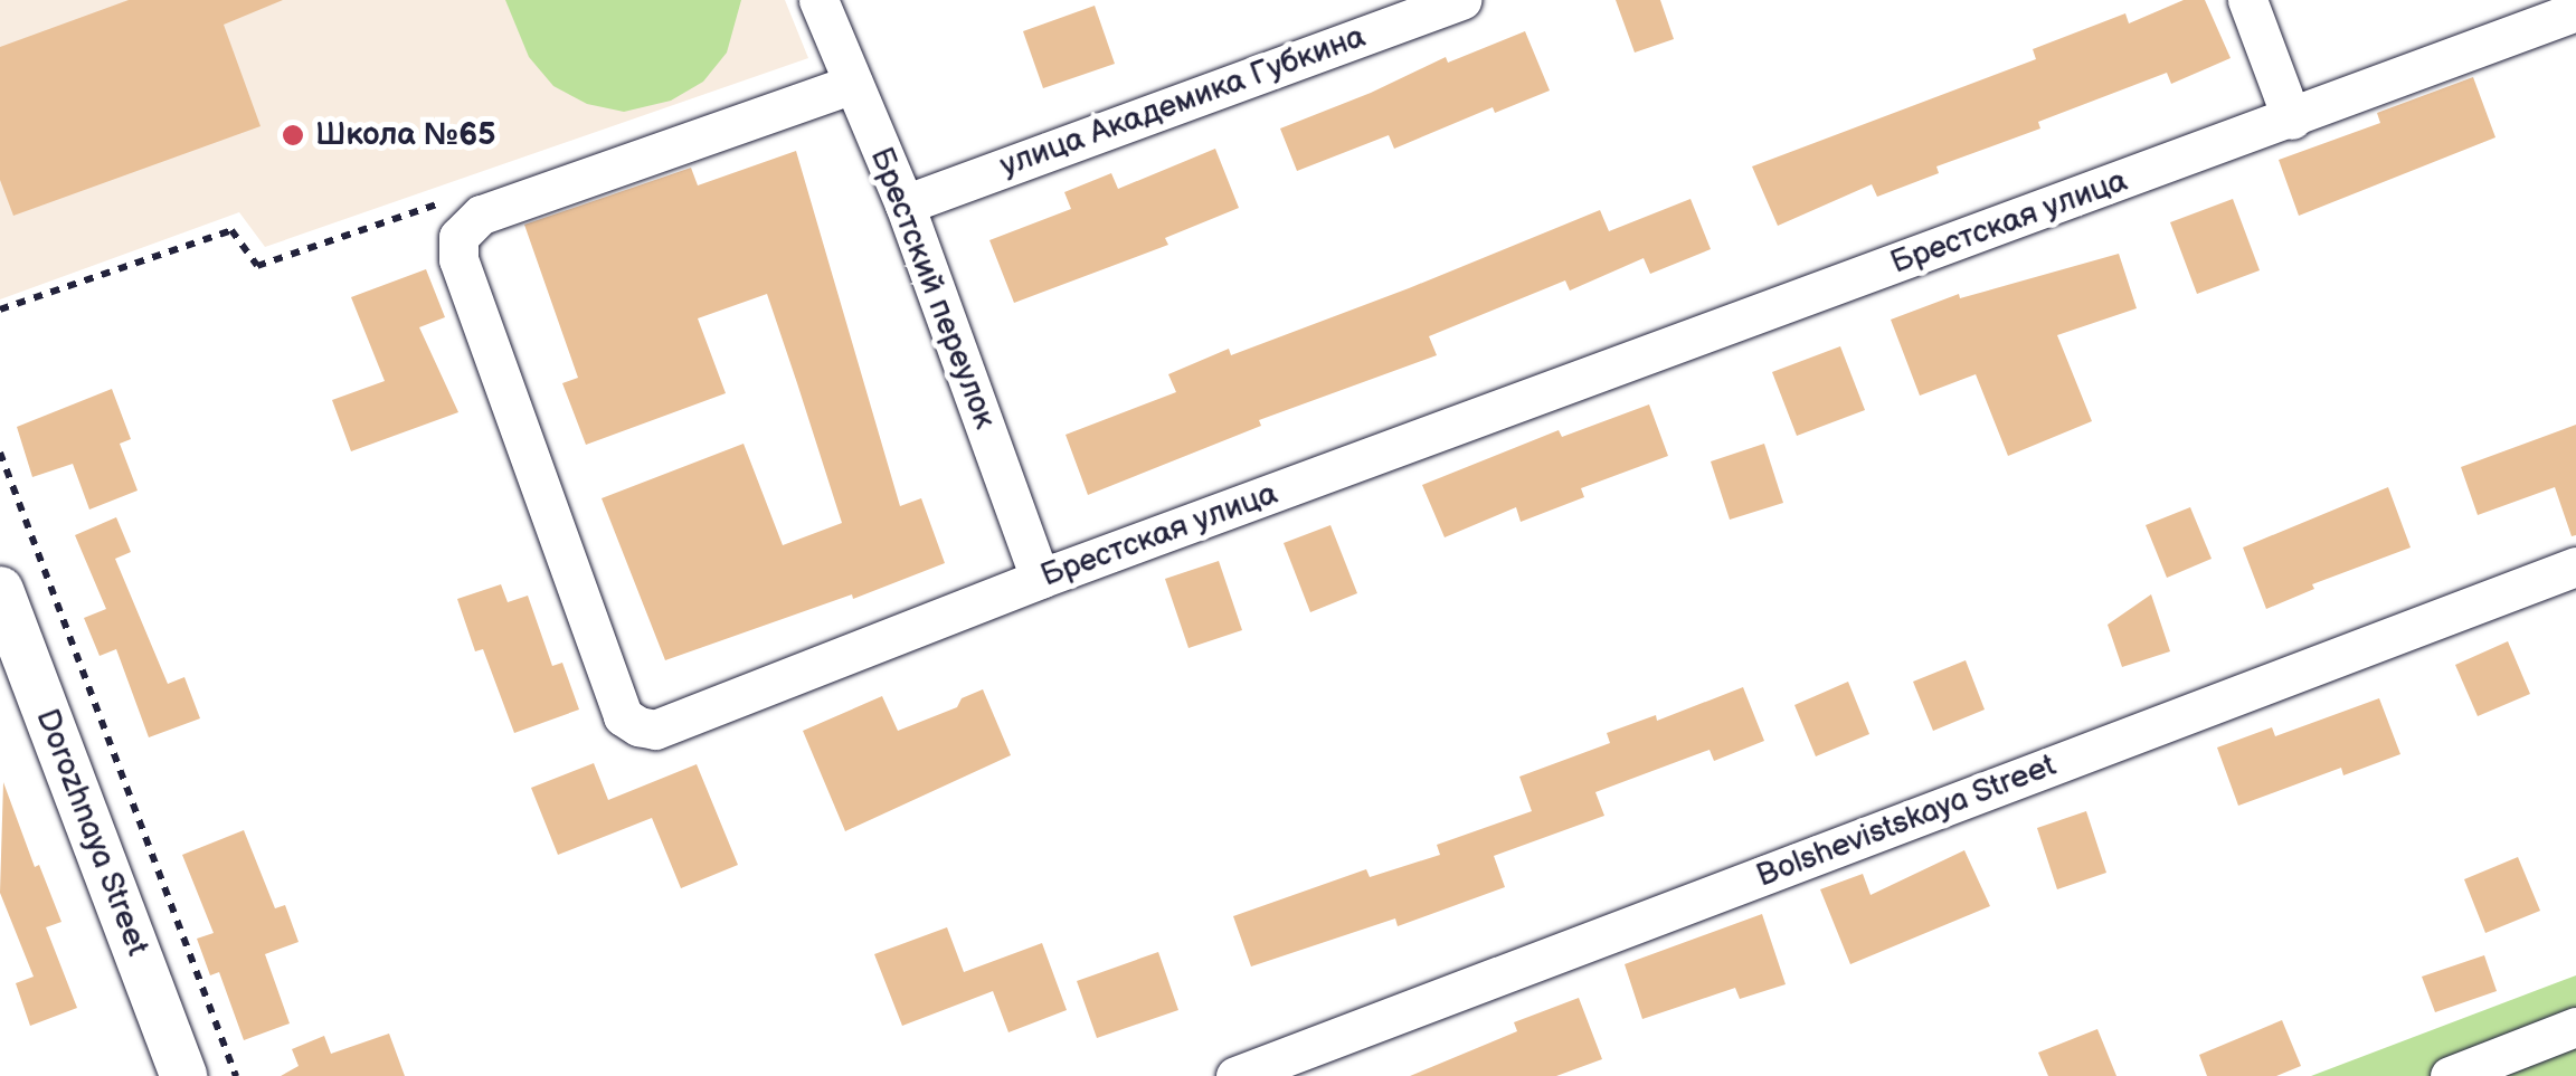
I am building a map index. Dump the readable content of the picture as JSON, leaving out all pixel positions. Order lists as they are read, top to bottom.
{
  "streets": {
    "street": [
      "улица Академика Губкина",
      "Брестская улица",
      "Брестский переулок",
      "Bolshevistskaya Street",
      "Dorozhnaya Street"
    ]
  },
  "crossings": [
    ["улица Академика Губкина", "Брестский переулок"],
    ["Брестская улица", "Брестский переулок"]
  ],
  "places": ["Школа №65"]
}
